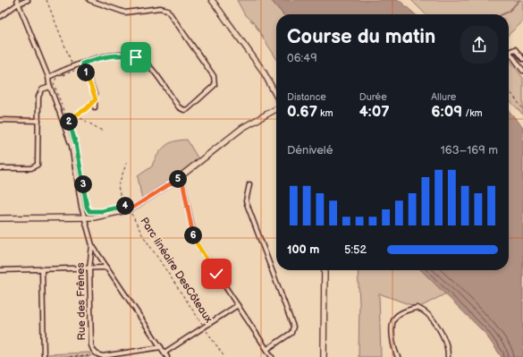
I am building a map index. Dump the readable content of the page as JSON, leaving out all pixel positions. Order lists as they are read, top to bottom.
{
  "streets": {
    "street": ["Rue des Frênes"],
    "path": ["Parc linéaire DesCôteaux"]
  },
  "page": {
    "heading": ["Course du matin", "06:49"],
    "pins": [
      "1",
      "2",
      "5",
      "3",
      "4",
      "6"
    ],
    "stats": [
      ["Distance", "0.67 km"],
      ["Durée", "4:07"],
      ["Allure", "6:09 /km"]
    ],
    "chart": ["Dénivelé", "163–169 m"],
    "list": [
      {
        "name": "100 m",
        "note": "5:52"
      }
    ]
  }
}
